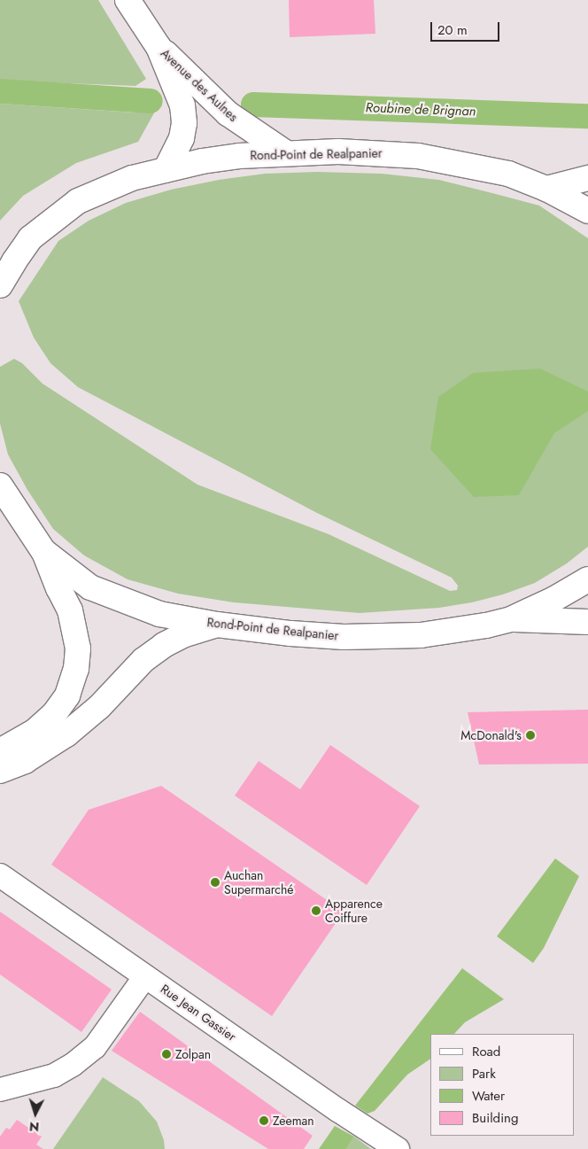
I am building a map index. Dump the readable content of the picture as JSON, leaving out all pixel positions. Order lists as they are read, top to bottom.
{
  "streets": {
    "main road": ["Avenue des Aulnes", "Rond-Point de Realpanier"],
    "street": ["Rue Jean Gassier"]
  },
  "crossings": [
    ["Avenue des Aulnes", "Rond-Point de Realpanier"]
  ],
  "water": ["Roubine de Brignan"],
  "places": [
    "McDonald's",
    "Auchan Supermarché",
    "Apparence Coiffure",
    "Zolpan",
    "Zeeman"
  ],
  "legend": [
    "Road",
    "Park",
    "Water",
    "Building"
  ],
  "scale_bar": "20 m",
  "north": "bottom"
}
